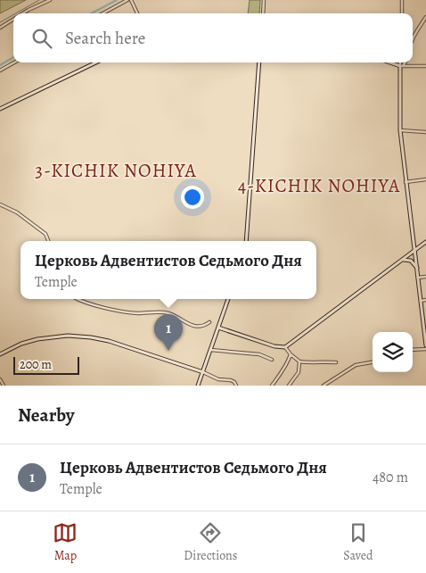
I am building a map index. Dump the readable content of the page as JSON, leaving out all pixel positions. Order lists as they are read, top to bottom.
{
  "districts": ["3-KICHIK NOHIYA", "4-KICHIK NOHIYA"],
  "scale_bar": "200 m",
  "page": {
    "search": "Search here",
    "popup": ["Церковь Адвентистов Седьмого Дня", "Temple"],
    "pins": "1",
    "scale": "200 m",
    "heading": "Nearby",
    "list": [
      {
        "mark": "1",
        "name": "Церковь Адвентистов Седьмого Дня",
        "note": "Temple",
        "value": "480 m"
      }
    ],
    "nav": ["Map", "Directions", "Saved"]
  }
}
